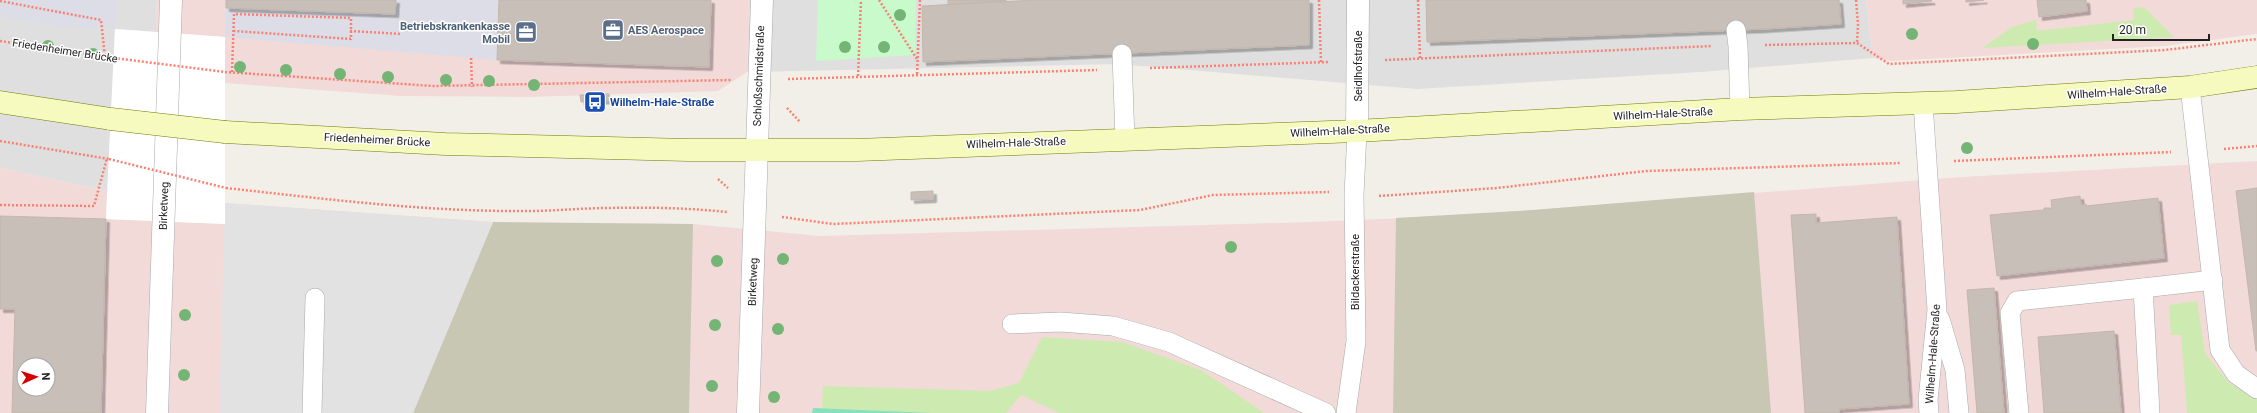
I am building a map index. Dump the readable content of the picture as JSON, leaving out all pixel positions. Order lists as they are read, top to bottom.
{
  "streets": {
    "main road": ["Friedenheimer Brücke", "Wilhelm-Hale-Straße"],
    "street": ["Seidlhofstraße", "Schloßschmidstraße", "Birketweg"],
    "lane": ["Bildackerstraße"]
  },
  "crossings": [
    ["Friedenheimer Brücke", "Seidlhofstraße"],
    ["Friedenheimer Brücke", "Schloßschmidstraße"],
    ["Friedenheimer Brücke", "Wilhelm-Hale-Straße"],
    ["Friedenheimer Brücke", "Birketweg"],
    ["Seidlhofstraße", "Wilhelm-Hale-Straße"],
    ["Seidlhofstraße", "Bildackerstraße"],
    ["Schloßschmidstraße", "Wilhelm-Hale-Straße"],
    ["Schloßschmidstraße", "Birketweg"],
    ["Wilhelm-Hale-Straße", "Birketweg"],
    ["Wilhelm-Hale-Straße", "Bildackerstraße"]
  ],
  "places": {
    "office": ["AES Aerospace", "Betriebskrankenkasse Mobil"],
    "bus stop": ["Wilhelm-Hale-Straße"]
  },
  "scale_bar": "20 m",
  "north": "right"
}
